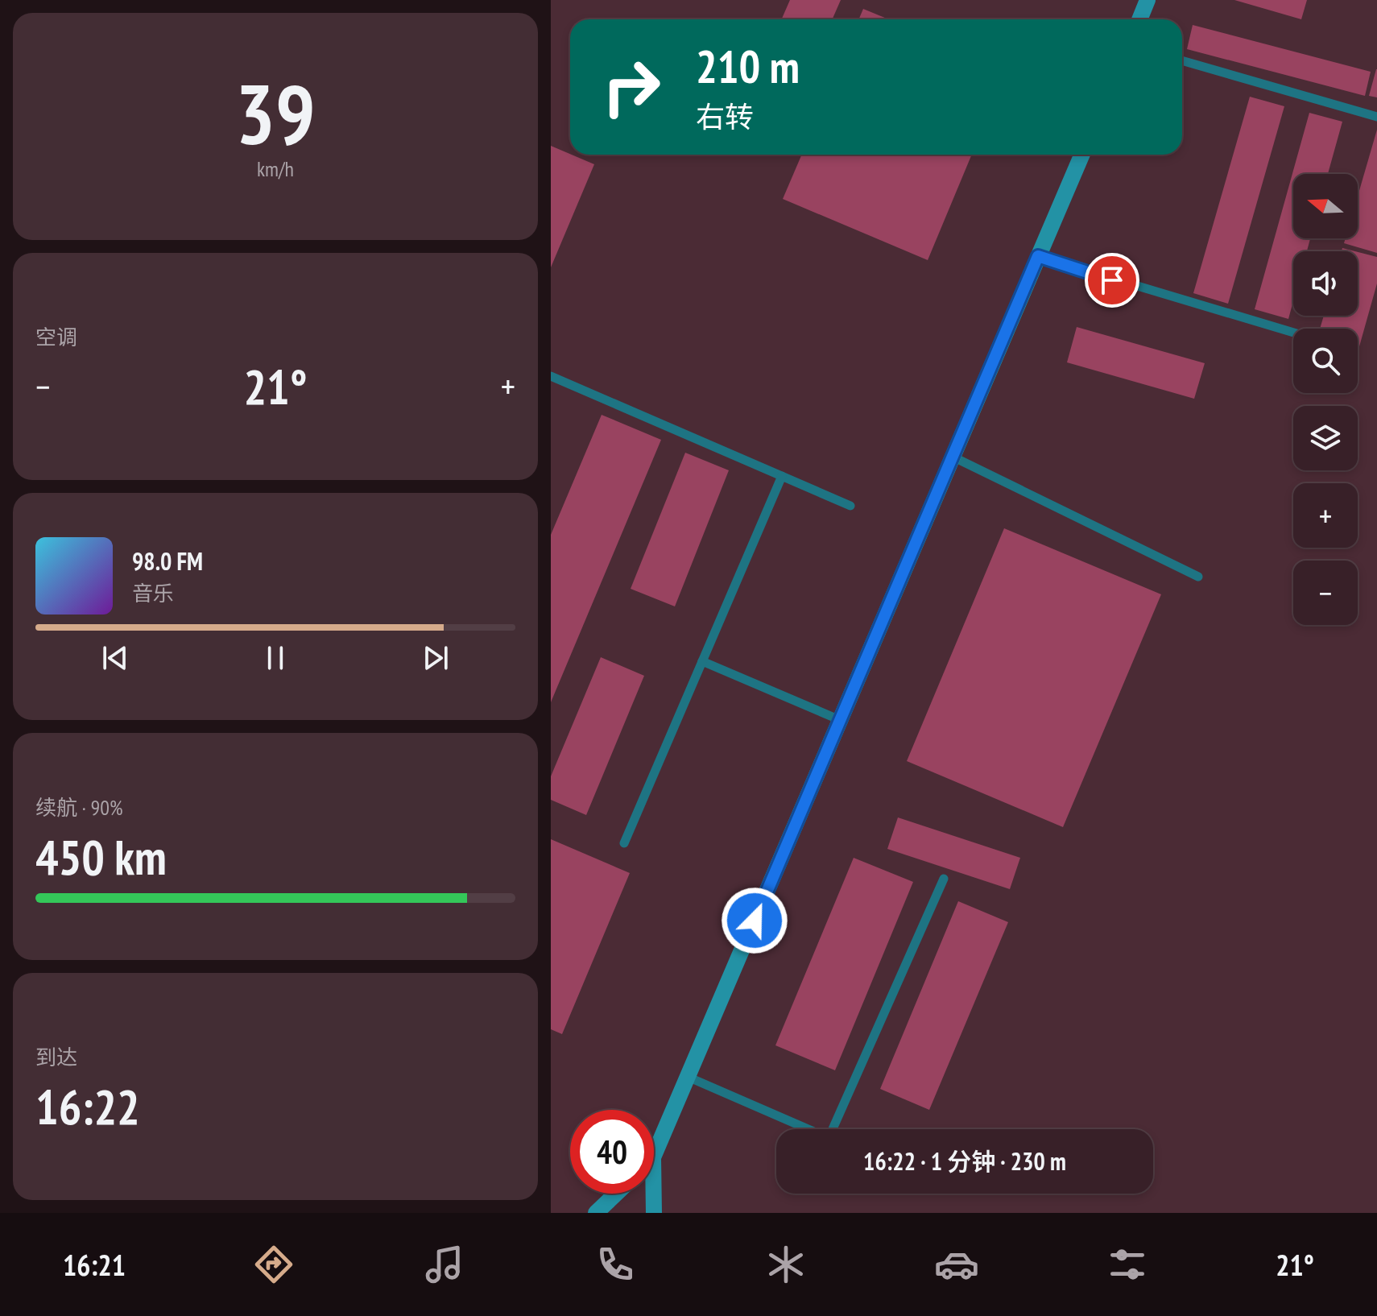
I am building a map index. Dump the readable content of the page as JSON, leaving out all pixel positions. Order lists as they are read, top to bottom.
{
  "north": "left",
  "page": {
    "tile": [
      ["39", "km/h"],
      "空调",
      ["续航 · 90%", "450 km"],
      ["到达", "16:22"]
    ],
    "turn": ["210 m", "右转"],
    "map_buttons": ["+", "−"],
    "heat": ["−", "21°", "+"],
    "song": ["98.0 FM", "音乐"],
    "limit": "40",
    "trip": "16:22 · 1 分钟 · 230 m",
    "tabs": ["16:21", "21°"]
  }
}
